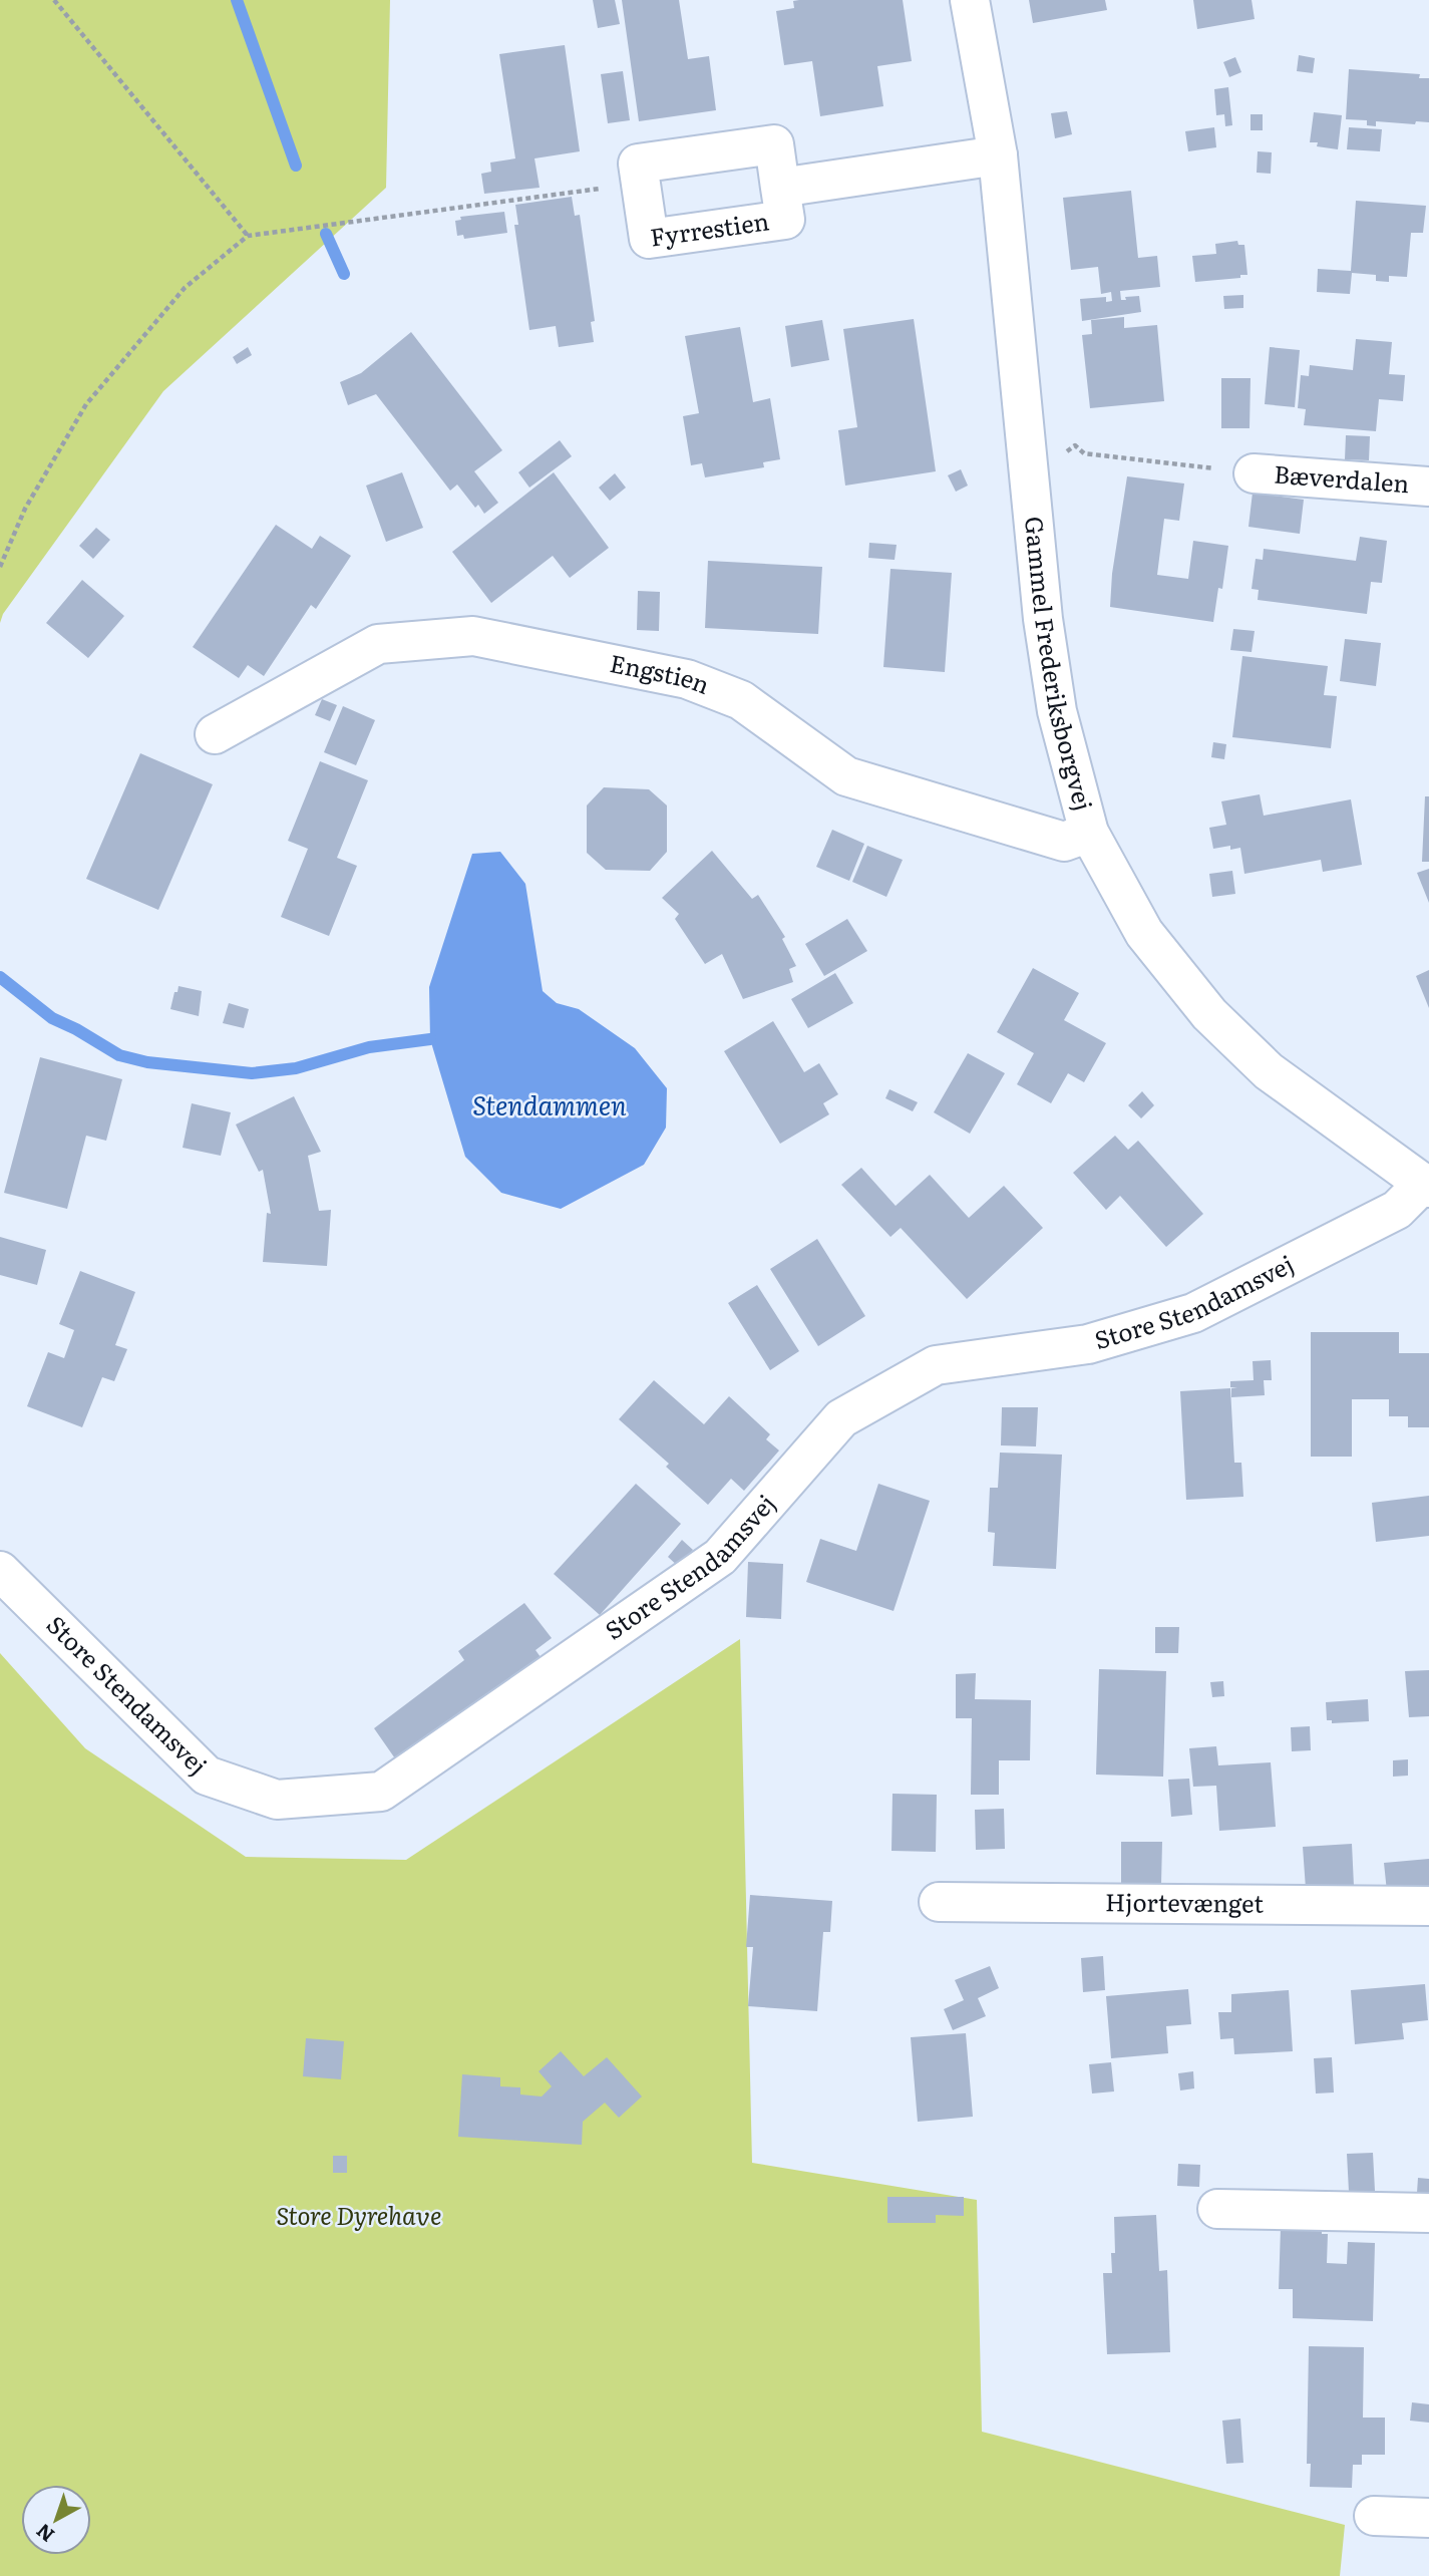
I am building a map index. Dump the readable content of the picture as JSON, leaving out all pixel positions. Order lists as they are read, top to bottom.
{
  "streets": {
    "street": [
      "Fyrrestien",
      "Bæverdalen",
      "Gammel Frederiksborgvej",
      "Engstien",
      "Store Stendamsvej",
      "Hjortevænget"
    ]
  },
  "crossings": [
    ["Fyrrestien", "Gammel Frederiksborgvej"],
    ["Gammel Frederiksborgvej", "Engstien"],
    ["Gammel Frederiksborgvej", "Store Stendamsvej"]
  ],
  "water": ["Stendammen"],
  "parks": ["Store Dyrehave"],
  "north": "bottom left"
}
